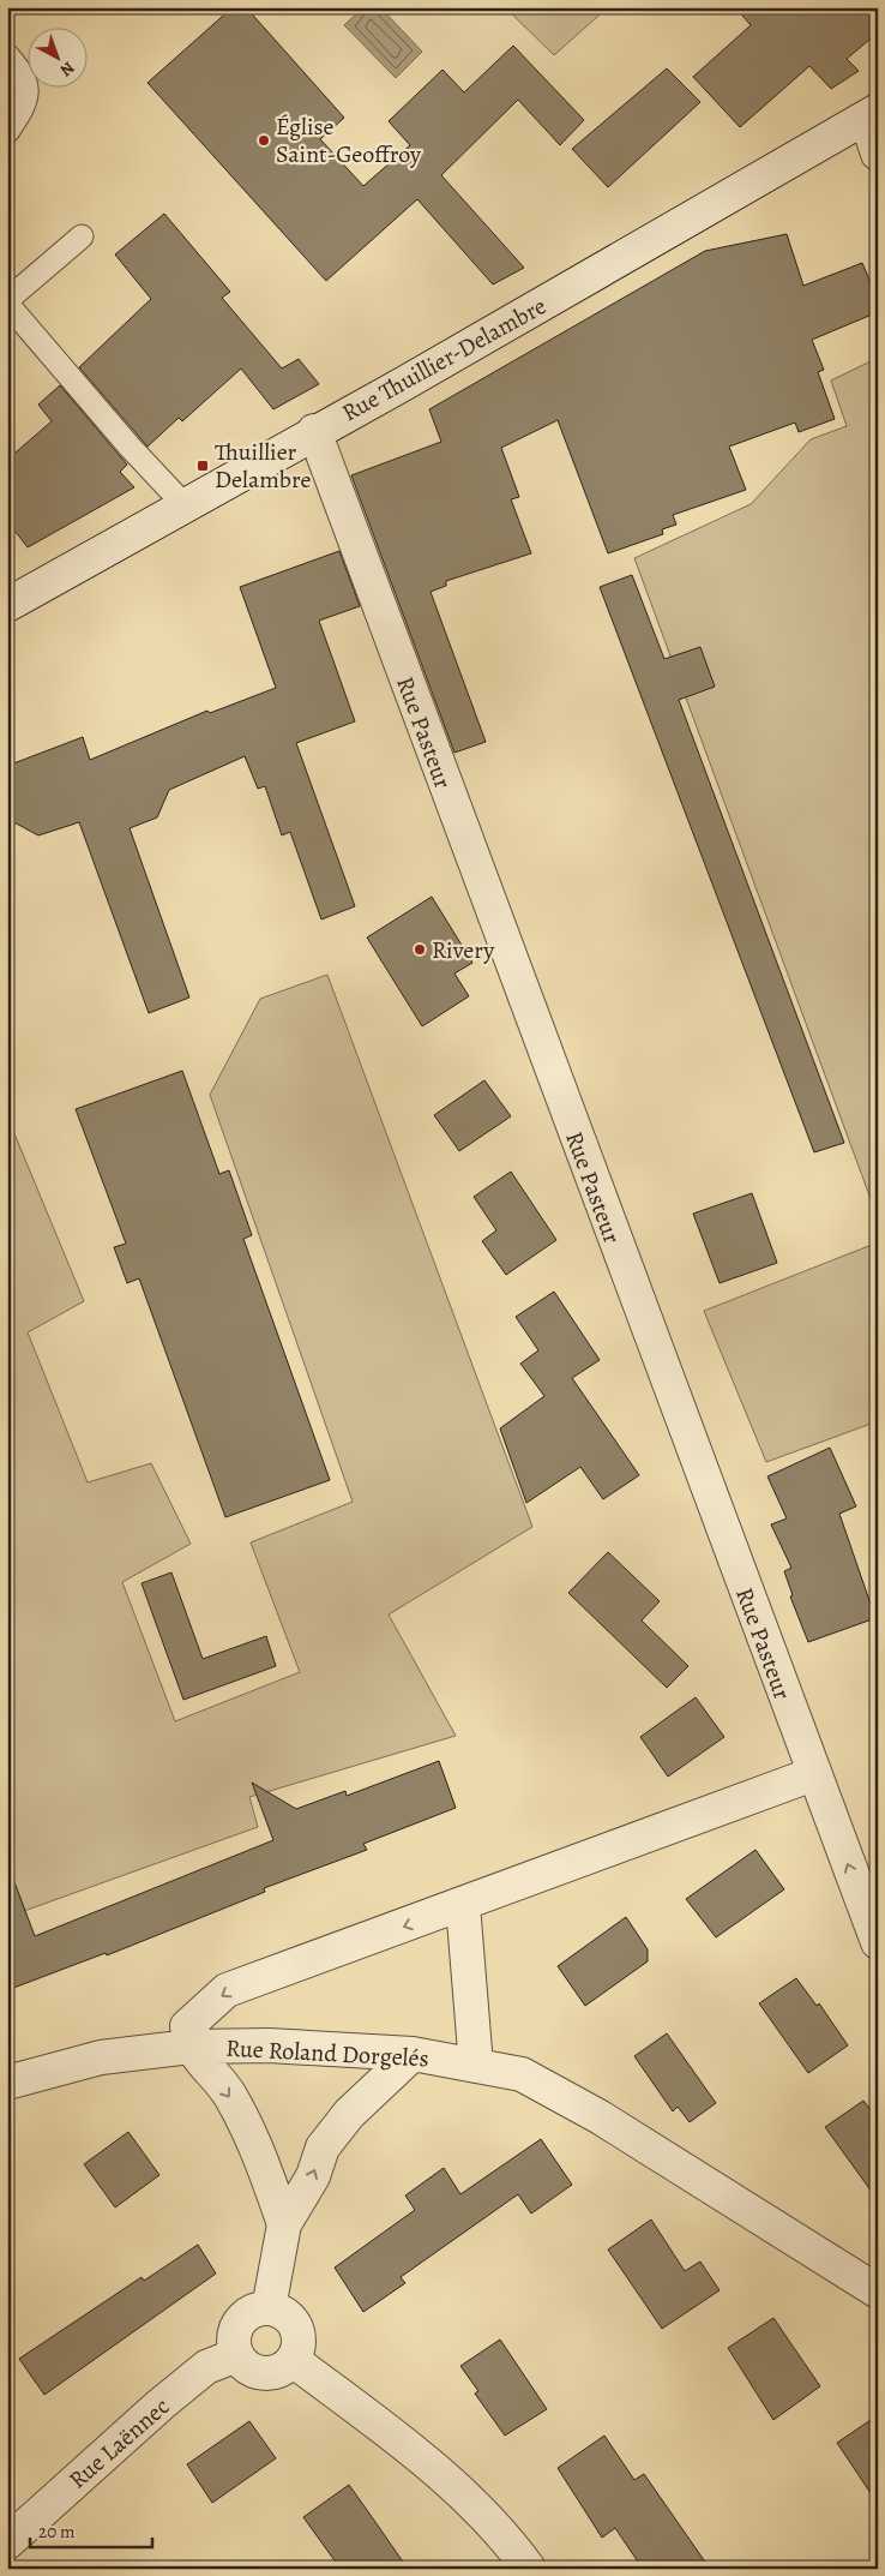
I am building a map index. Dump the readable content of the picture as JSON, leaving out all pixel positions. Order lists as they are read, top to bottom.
{
  "streets": {
    "street": [
      "Rue Thuillier-Delambre",
      "Rue Pasteur",
      "Rue Roland Dorgelés",
      "Rue Laënnec"
    ]
  },
  "crossings": [
    ["Rue Thuillier-Delambre", "Rue Pasteur"]
  ],
  "places": {
    "other": ["Église Saint-Geoffroy", "Rivery"],
    "transit": ["Thuillier Delambre"]
  },
  "scale_bar": "20 m",
  "north": "bottom right"
}
